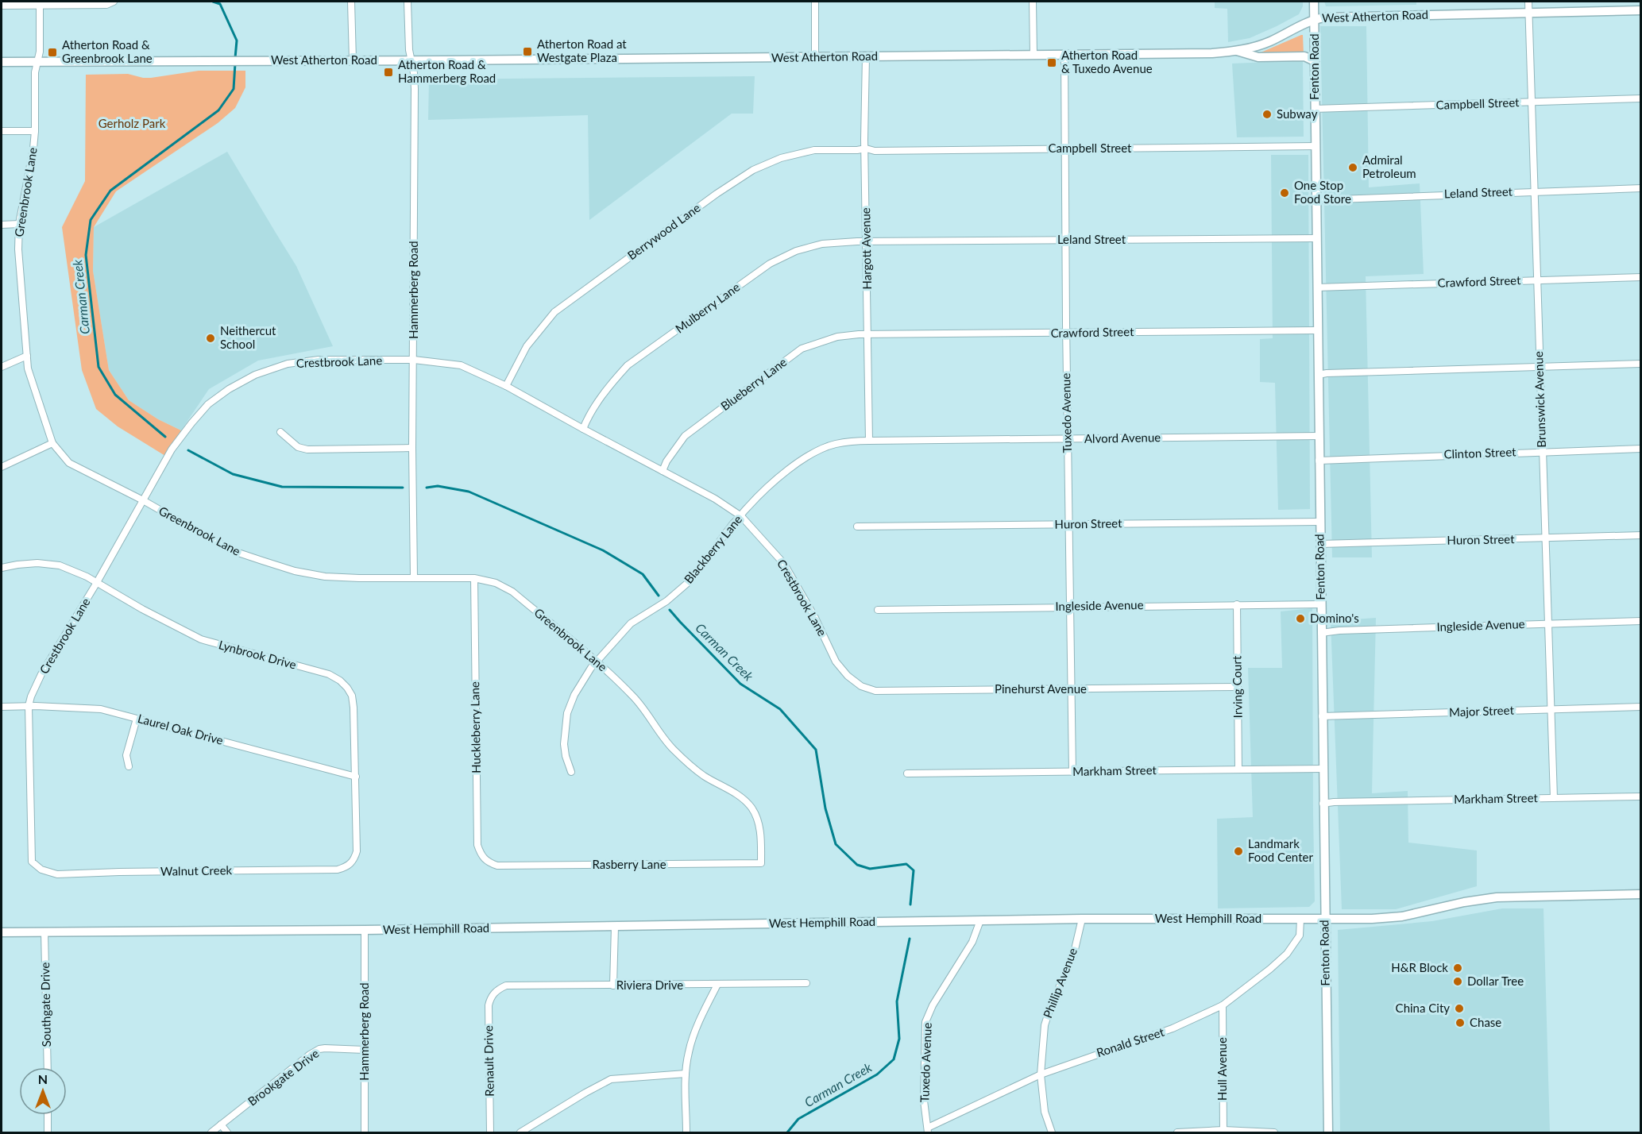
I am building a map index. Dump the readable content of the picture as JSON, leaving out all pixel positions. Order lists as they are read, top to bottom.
{
  "streets": {
    "street": [
      "West Atherton Road",
      "Fenton Road",
      "Campbell Street",
      "Greenbrook Lane",
      "Leland Street",
      "Berrywood Lane",
      "Hargott Avenue",
      "Crawford Street",
      "Hammerberg Road",
      "Mulberry Lane",
      "Crestbrook Lane",
      "Blueberry Lane",
      "Brunswick Avenue",
      "Tuxedo Avenue",
      "Alvord Avenue",
      "Clinton Street",
      "Huron Street",
      "Blackberry Lane",
      "Ingleside Avenue",
      "Lynbrook Drive",
      "Irving Court",
      "Pinehurst Avenue",
      "Major Street",
      "Huckleberry Lane",
      "Laurel Oak Drive",
      "Markham Street",
      "Rasberry Lane",
      "Walnut Creek",
      "West Hemphill Road",
      "Phillip Avenue",
      "Riviera Drive",
      "Southgate Drive",
      "Ronald Street",
      "Renault Drive",
      "Hull Avenue",
      "Brookgate Drive"
    ]
  },
  "crossings": [
    ["West Atherton Road", "Fenton Road"],
    ["West Atherton Road", "Greenbrook Lane"],
    ["West Atherton Road", "Hargott Avenue"],
    ["West Atherton Road", "Hammerberg Road"],
    ["West Atherton Road", "Brunswick Avenue"],
    ["West Atherton Road", "Tuxedo Avenue"],
    ["Fenton Road", "Campbell Street"],
    ["Fenton Road", "Leland Street"],
    ["Fenton Road", "Crawford Street"],
    ["Fenton Road", "Alvord Avenue"],
    ["Fenton Road", "Clinton Street"],
    ["Fenton Road", "Huron Street"],
    ["Fenton Road", "Ingleside Avenue"],
    ["Fenton Road", "Major Street"],
    ["Fenton Road", "Markham Street"],
    ["Fenton Road", "West Hemphill Road"],
    ["Campbell Street", "Berrywood Lane"],
    ["Campbell Street", "Hargott Avenue"],
    ["Campbell Street", "Brunswick Avenue"],
    ["Campbell Street", "Tuxedo Avenue"],
    ["Greenbrook Lane", "Hammerberg Road"],
    ["Greenbrook Lane", "Crestbrook Lane"],
    ["Greenbrook Lane", "Blackberry Lane"],
    ["Greenbrook Lane", "Huckleberry Lane"],
    ["Greenbrook Lane", "Rasberry Lane"],
    ["Leland Street", "Hargott Avenue"],
    ["Leland Street", "Mulberry Lane"],
    ["Leland Street", "Brunswick Avenue"],
    ["Leland Street", "Tuxedo Avenue"],
    ["Berrywood Lane", "Hargott Avenue"],
    ["Berrywood Lane", "Crestbrook Lane"],
    ["Hargott Avenue", "Crawford Street"],
    ["Hargott Avenue", "Mulberry Lane"],
    ["Hargott Avenue", "Blueberry Lane"],
    ["Hargott Avenue", "Alvord Avenue"],
    ["Hargott Avenue", "Blackberry Lane"],
    ["Crawford Street", "Blueberry Lane"],
    ["Crawford Street", "Brunswick Avenue"],
    ["Crawford Street", "Tuxedo Avenue"],
    ["Hammerberg Road", "Crestbrook Lane"],
    ["Hammerberg Road", "West Hemphill Road"],
    ["Hammerberg Road", "Brookgate Drive"],
    ["Mulberry Lane", "Crestbrook Lane"],
    ["Crestbrook Lane", "Blueberry Lane"],
    ["Crestbrook Lane", "Blackberry Lane"],
    ["Crestbrook Lane", "Lynbrook Drive"],
    ["Crestbrook Lane", "Pinehurst Avenue"],
    ["Crestbrook Lane", "Laurel Oak Drive"],
    ["Crestbrook Lane", "Walnut Creek"],
    ["Brunswick Avenue", "Clinton Street"],
    ["Brunswick Avenue", "Huron Street"],
    ["Brunswick Avenue", "Ingleside Avenue"],
    ["Brunswick Avenue", "Major Street"],
    ["Brunswick Avenue", "Markham Street"],
    ["Tuxedo Avenue", "Alvord Avenue"],
    ["Tuxedo Avenue", "Huron Street"],
    ["Tuxedo Avenue", "Ingleside Avenue"],
    ["Tuxedo Avenue", "Pinehurst Avenue"],
    ["Tuxedo Avenue", "Markham Street"],
    ["Tuxedo Avenue", "West Hemphill Road"],
    ["Tuxedo Avenue", "Ronald Street"],
    ["Alvord Avenue", "Blackberry Lane"],
    ["Ingleside Avenue", "Irving Court"],
    ["Lynbrook Drive", "Laurel Oak Drive"],
    ["Lynbrook Drive", "Walnut Creek"],
    ["Irving Court", "Pinehurst Avenue"],
    ["Irving Court", "Markham Street"],
    ["Huckleberry Lane", "Rasberry Lane"],
    ["West Hemphill Road", "Phillip Avenue"],
    ["West Hemphill Road", "Southgate Drive"],
    ["West Hemphill Road", "Ronald Street"],
    ["Phillip Avenue", "Ronald Street"],
    ["Riviera Drive", "Renault Drive"],
    ["Ronald Street", "Hull Avenue"]
  ],
  "water": ["Carman Creek"],
  "parks": ["Gerholz Park"],
  "places": {
    "transit": [
      "Atherton Road at Westgate Plaza",
      "Atherton Road & Greenbrook Lane",
      "Atherton Road & Tuxedo Avenue",
      "Atherton Road & Hammerberg Road"
    ],
    "other": [
      "Subway",
      "Admiral Petroleum",
      "One Stop Food Store",
      "Neithercut School",
      "Domino's",
      "Landmark Food Center",
      "H&R Block",
      "Dollar Tree",
      "China City",
      "Chase"
    ]
  },
  "north": "top"
}
